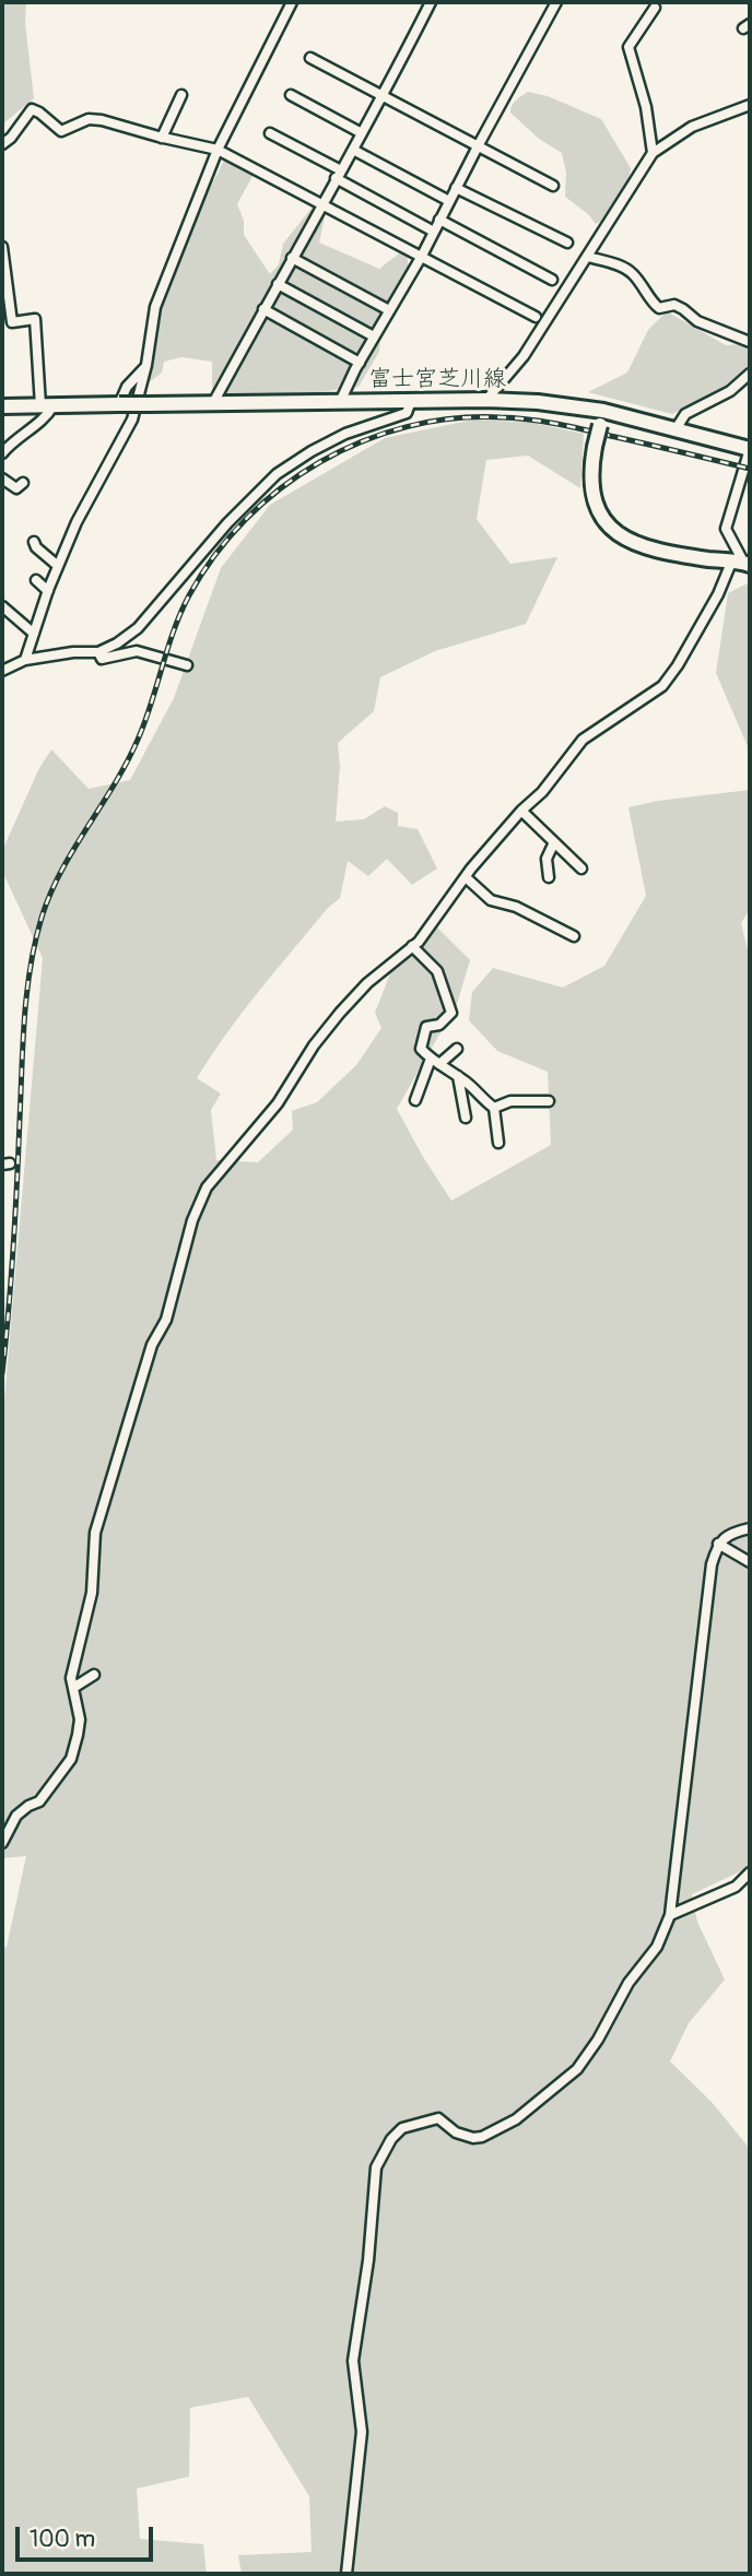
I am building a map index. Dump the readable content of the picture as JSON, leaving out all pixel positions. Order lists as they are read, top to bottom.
{
  "streets": {
    "main road": ["富士宮芝川線"]
  },
  "scale_bar": "100 m"
}
